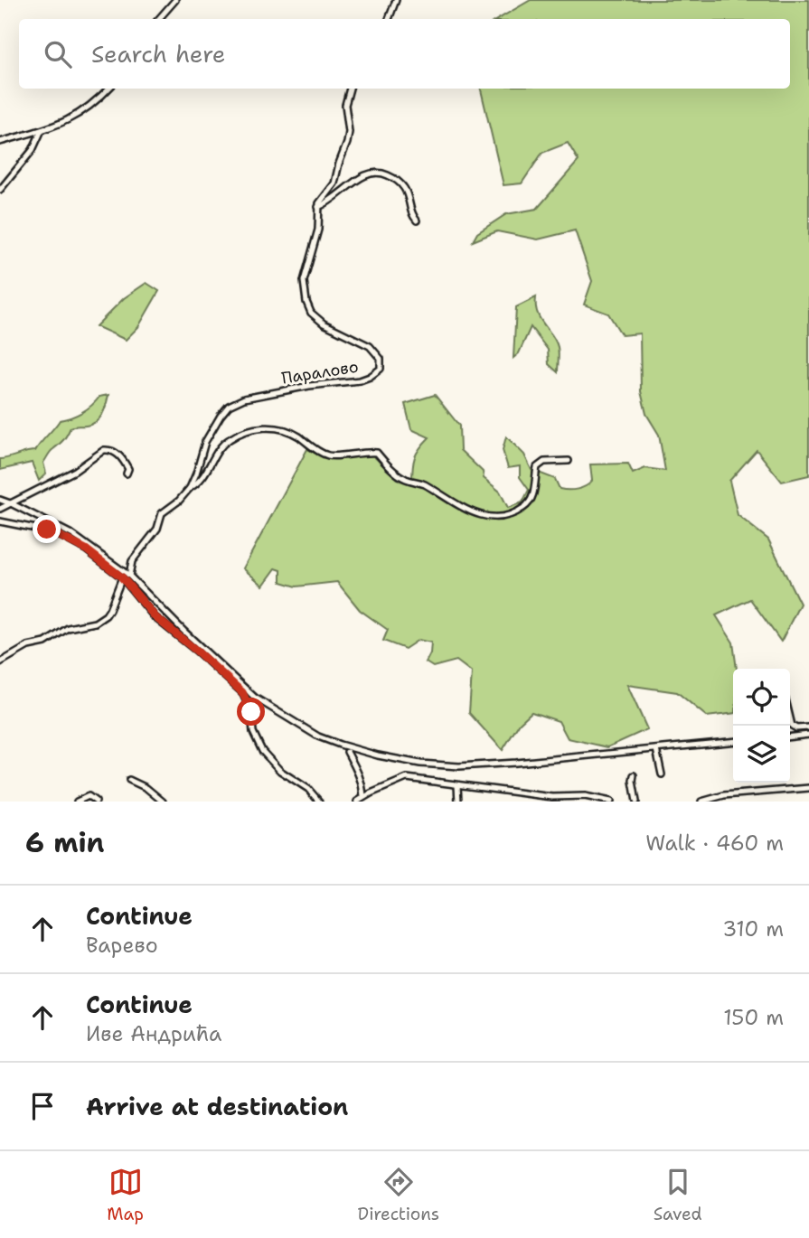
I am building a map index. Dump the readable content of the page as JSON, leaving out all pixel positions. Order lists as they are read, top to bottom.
{
  "streets": {
    "street": ["Паралово"]
  },
  "page": {
    "search": "Search here",
    "heading": ["6 min", "Walk · 460 m"],
    "list": [
      ["Continue", "Варево", "310 m"],
      ["Continue", "Иве Андрића", "150 m"],
      "Arrive at destination"
    ],
    "nav": ["Map", "Directions", "Saved"]
  }
}
